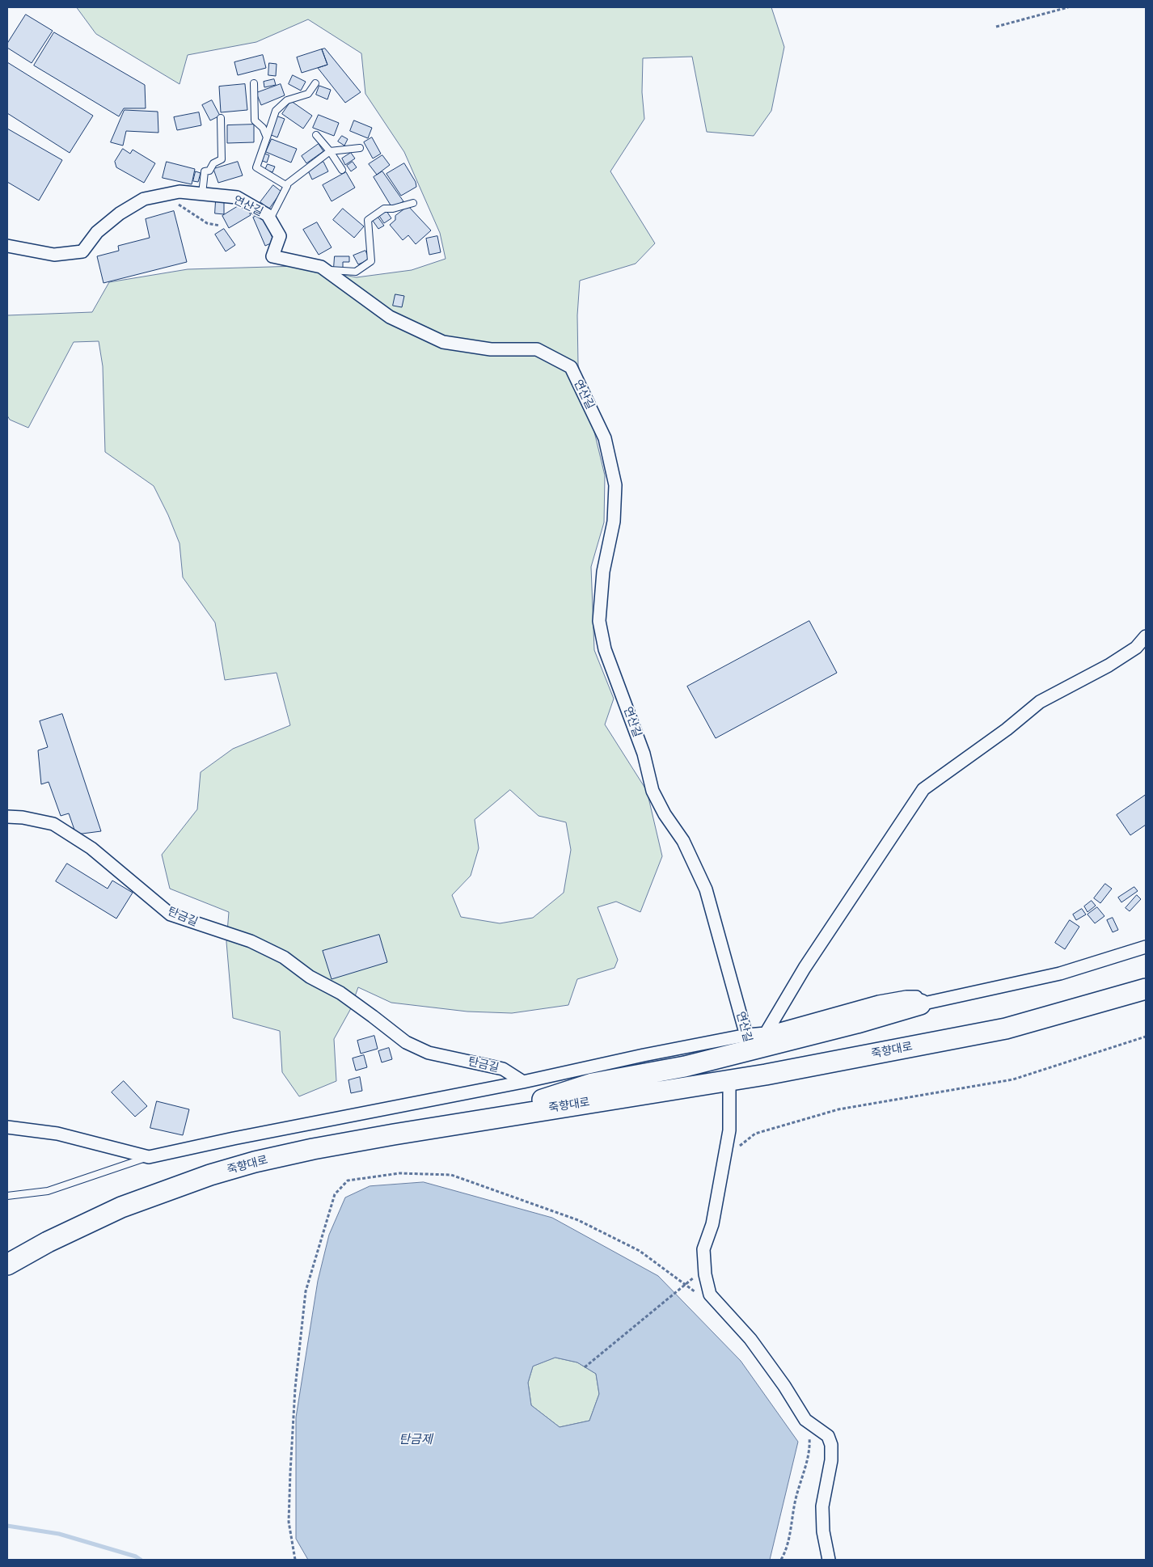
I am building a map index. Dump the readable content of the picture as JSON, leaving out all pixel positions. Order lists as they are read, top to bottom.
{
  "streets": {
    "main road": ["죽향대로"],
    "street": ["연산길", "탄금길"]
  },
  "water": ["탄금제"]
}
